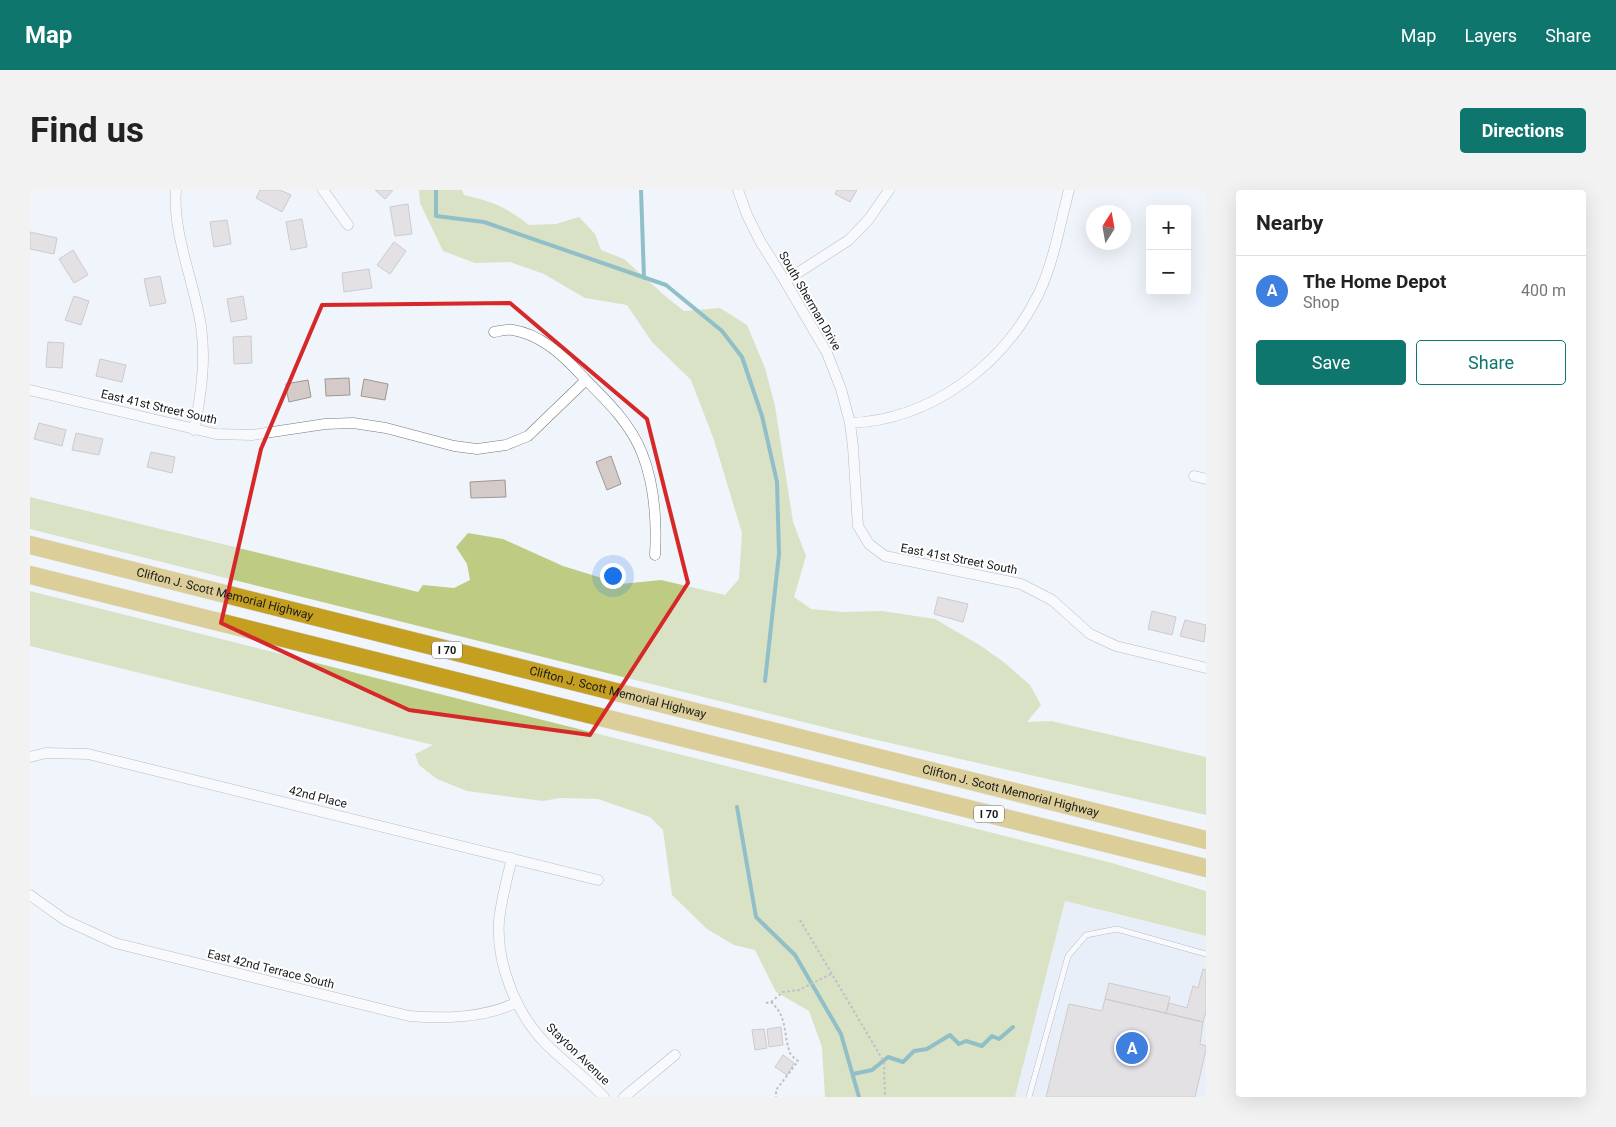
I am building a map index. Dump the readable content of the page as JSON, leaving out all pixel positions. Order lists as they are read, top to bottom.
{
  "streets": {
    "highway": ["Clifton J. Scott Memorial Highway", "I 70"],
    "street": [
      "South Sherman Drive",
      "East 41st Street South",
      "42nd Place",
      "East 42nd Terrace South",
      "Stayton Avenue"
    ]
  },
  "crossings": [
    ["South Sherman Drive", "East 41st Street South"],
    ["42nd Place", "Stayton Avenue"],
    ["East 42nd Terrace South", "Stayton Avenue"]
  ],
  "north": "top",
  "page": {
    "header": "Map",
    "nav": ["Map", "Layers", "Share"],
    "buttons": [
      "Directions",
      ["Save", "Share"]
    ],
    "title": "Find us",
    "heading": "Nearby",
    "map_buttons": ["+", "−"],
    "list": [
      {
        "mark": "A",
        "name": "The Home Depot",
        "note": "Shop",
        "value": "400 m"
      }
    ],
    "pins": "A"
  }
}
